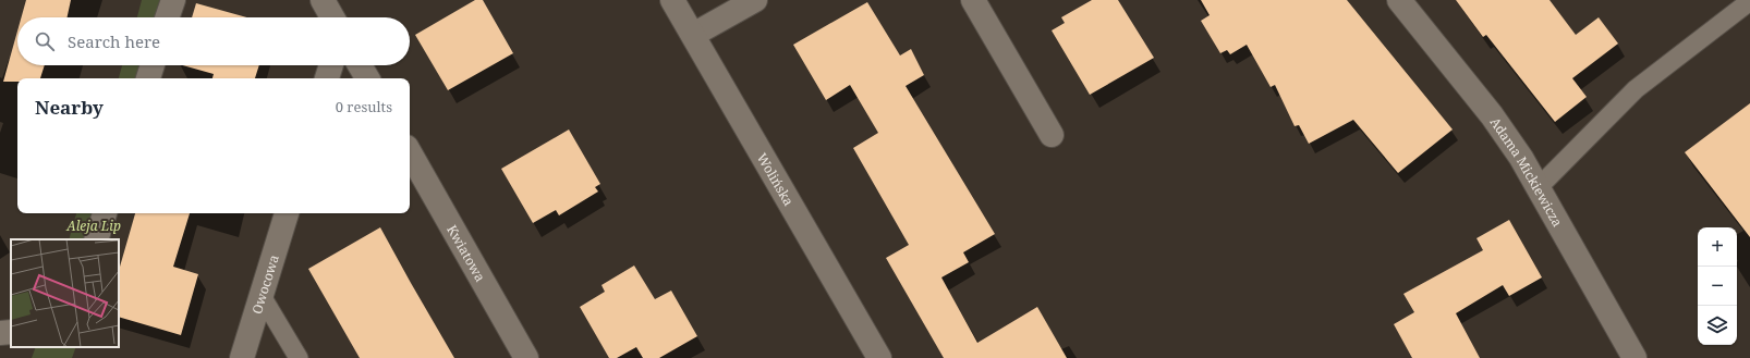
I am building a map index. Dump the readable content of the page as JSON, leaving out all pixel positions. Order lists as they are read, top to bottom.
{
  "streets": {
    "street": [
      "Adama Mickiewicza",
      "Wolińska",
      "Kwiatowa",
      "Owocowa"
    ]
  },
  "parks": ["Aleja Lip"],
  "page": {
    "search": "Search here",
    "heading": ["Nearby", "0 results"],
    "map_buttons": ["+", "−"]
  }
}
